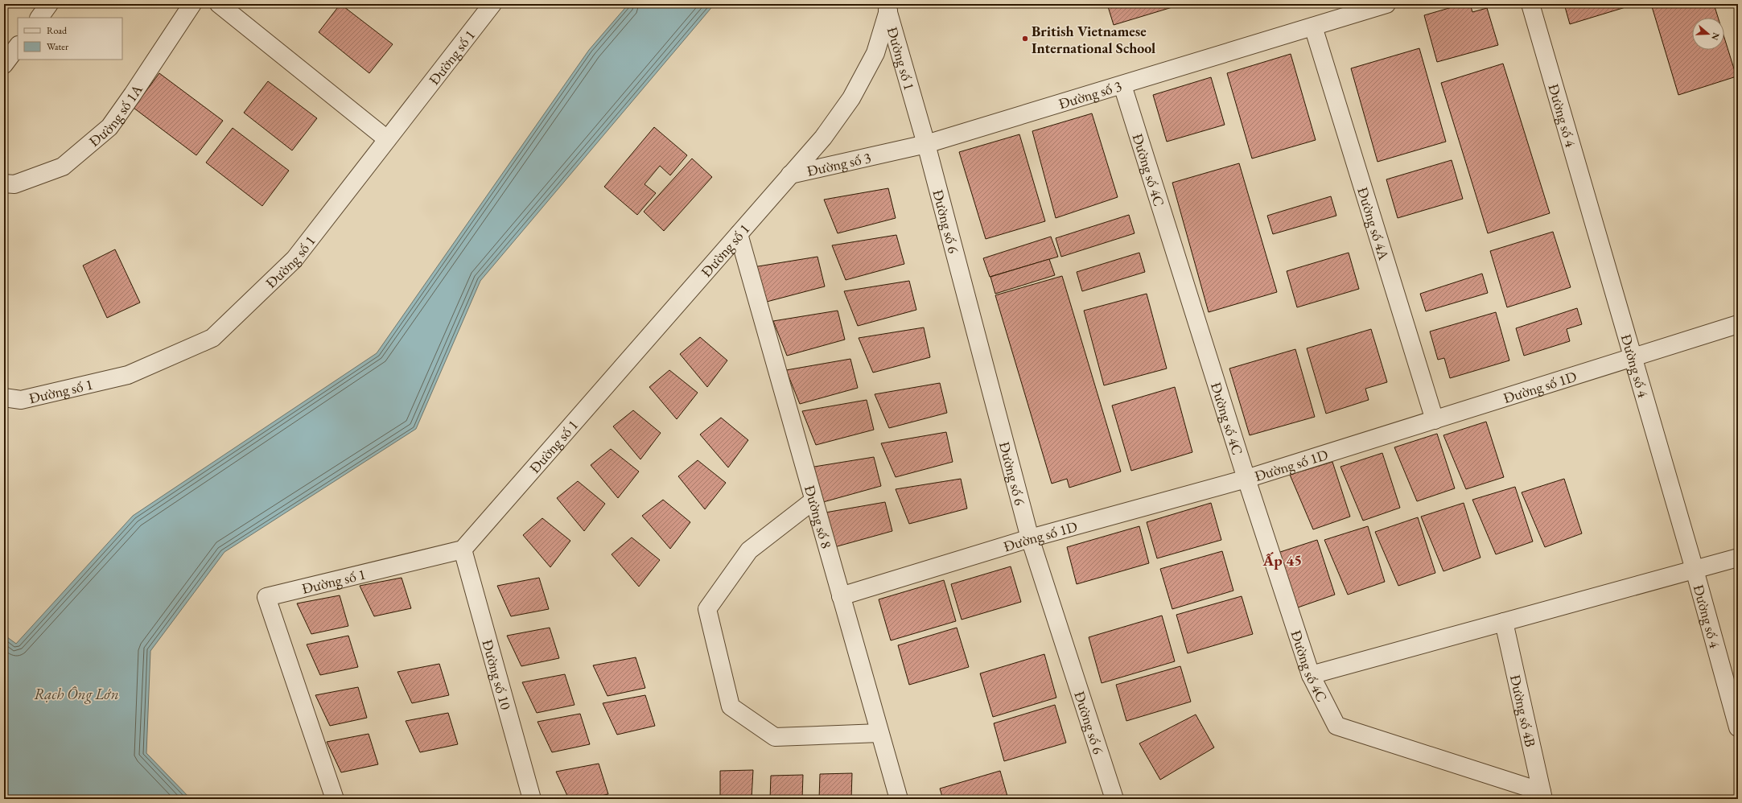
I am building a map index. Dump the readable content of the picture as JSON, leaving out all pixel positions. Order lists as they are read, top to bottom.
{
  "streets": {
    "street": [
      "Đường số 1",
      "Đường số 3",
      "Đường số 1A",
      "Đường số 4",
      "Đường số 4C",
      "Đường số 6",
      "Đường số 4A",
      "Đường số 1D",
      "Đường số 8",
      "Đường số 10",
      "Đường số 4B"
    ]
  },
  "crossings": [
    ["Đường số 1", "Đường số 3"],
    ["Đường số 1", "Đường số 6"],
    ["Đường số 1", "Đường số 8"],
    ["Đường số 1", "Đường số 10"],
    ["Đường số 3", "Đường số 4C"],
    ["Đường số 3", "Đường số 6"],
    ["Đường số 3", "Đường số 4A"],
    ["Đường số 4", "Đường số 1D"],
    ["Đường số 4C", "Đường số 1D"],
    ["Đường số 4C", "Đường số 4B"],
    ["Đường số 6", "Đường số 1D"],
    ["Đường số 4A", "Đường số 1D"],
    ["Đường số 1D", "Đường số 8"]
  ],
  "districts": ["Ấp 45"],
  "water": ["Rạch Ông Lớn"],
  "places": ["British Vietnamese International School"],
  "legend": ["Road", "Water"],
  "north": "right"
}
